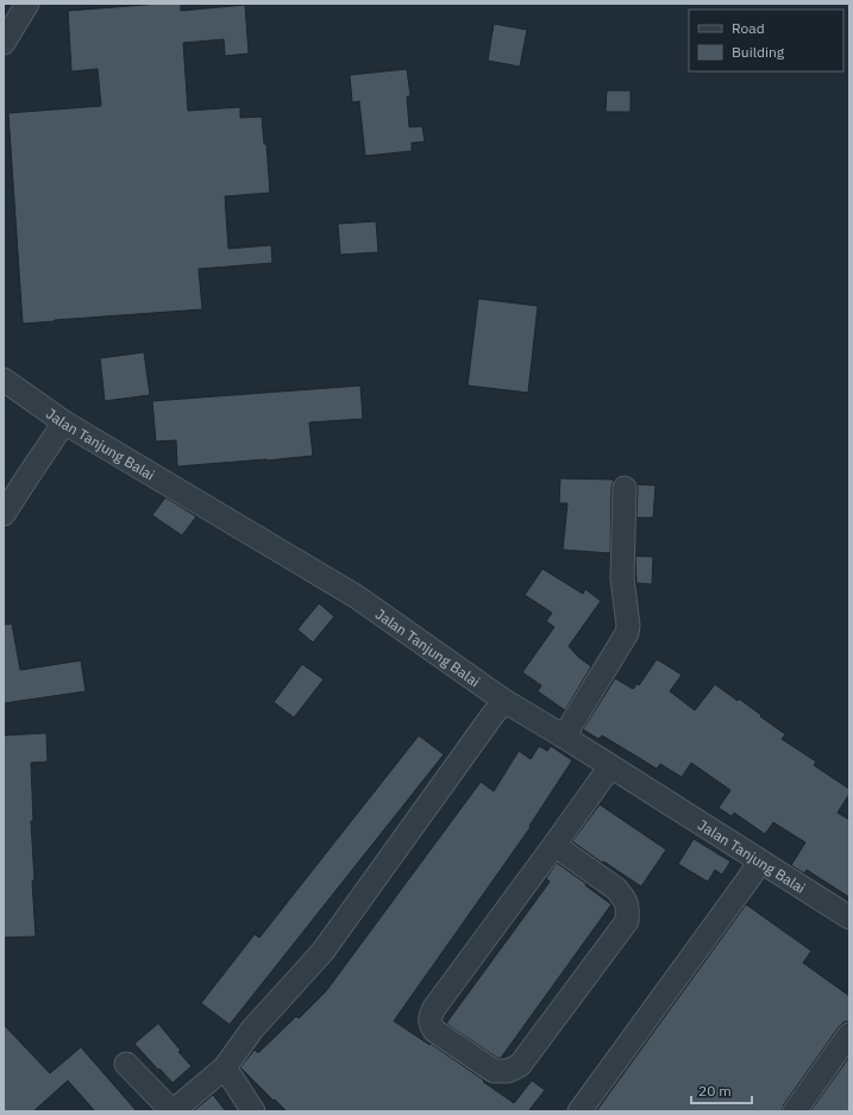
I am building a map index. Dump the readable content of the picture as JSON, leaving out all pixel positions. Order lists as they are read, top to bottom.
{
  "streets": {
    "street": ["Jalan Tanjung Balai"]
  },
  "legend": ["Road", "Building"],
  "scale_bar": "20 m"
}
